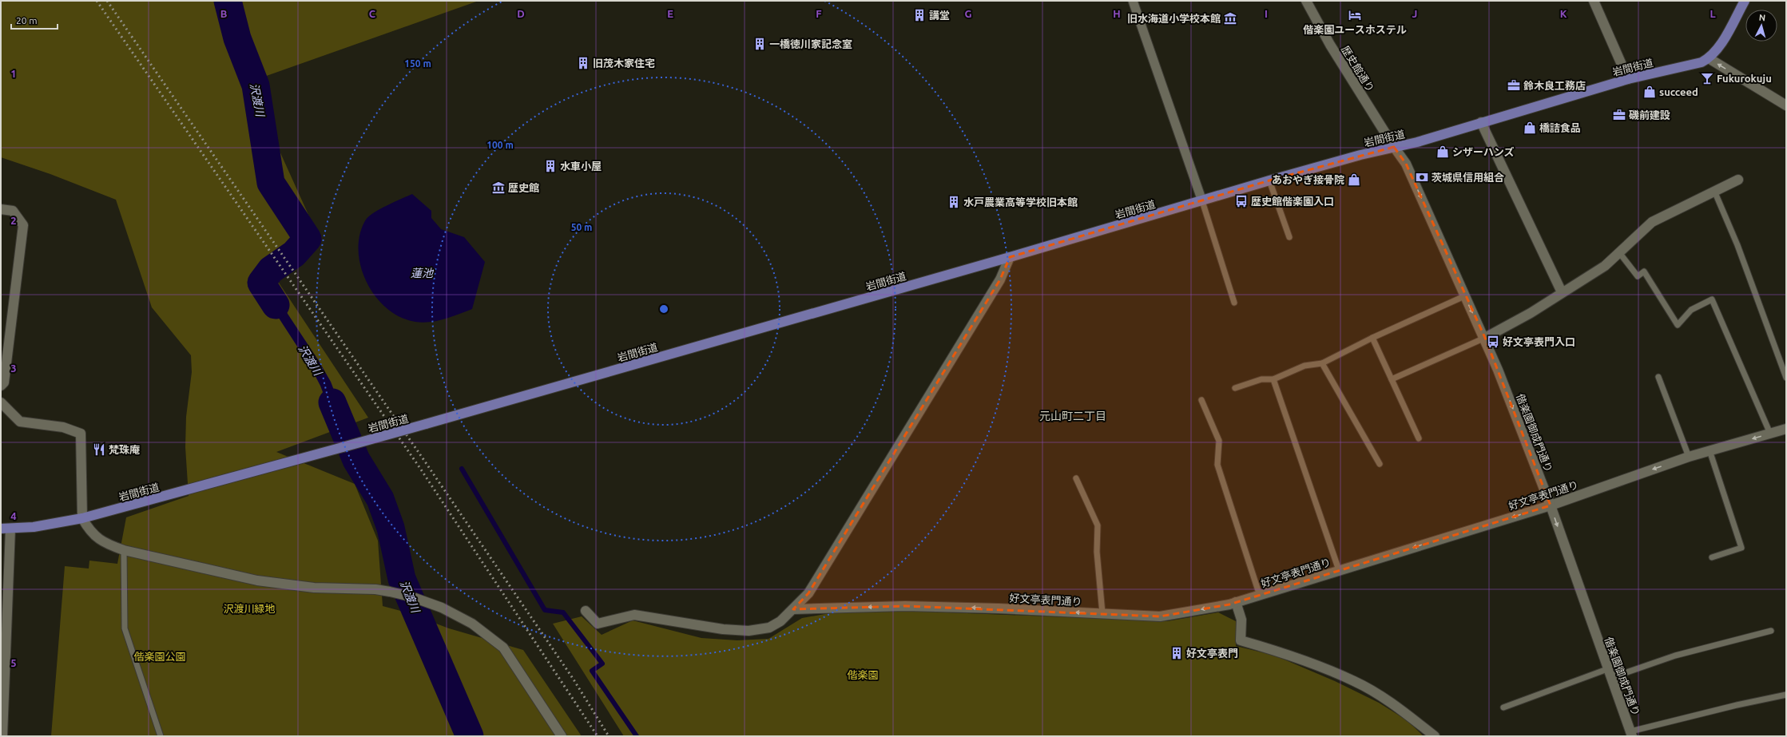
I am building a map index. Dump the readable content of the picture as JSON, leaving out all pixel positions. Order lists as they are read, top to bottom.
{
  "streets": {
    "main road": ["岩間街道"],
    "street": ["歴史館通り", "偕楽園御成門通り", "好文亭表門通り"]
  },
  "crossings": [
    ["岩間街道", "歴史館通り"],
    ["岩間街道", "偕楽園御成門通り"],
    ["歴史館通り", "偕楽園御成門通り"],
    ["偕楽園御成門通り", "好文亭表門通り"]
  ],
  "one_way": ["偕楽園御成門通り", "好文亭表門通り"],
  "districts": ["元山町二丁目"],
  "water": ["沢渡川", "蓮池"],
  "parks": ["沢渡川緑地", "偕楽園公園", "偕楽園"],
  "places": {
    "building": [
      "講堂",
      "一橋徳川家記念室",
      "旧茂木家住宅",
      "水車小屋",
      "水戸農業高等学校旧本館",
      "好文亭表門"
    ],
    "hotel": ["偕楽園ユースホステル"],
    "museum": ["旧水海道小学校本館", "歴史館"],
    "bar": ["Fukurokuju"],
    "office": ["鈴木良工務店", "磯前建設"],
    "shop": [
      "succeed",
      "橋詰食品",
      "シザーハンズ",
      "あおやぎ接骨院"
    ],
    "bank": ["茨城県信用組合"],
    "bus stop": ["歴史館偕楽園入口", "好文亭表門入口"],
    "restaurant": ["梵珠庵"]
  },
  "scale_bar": "20 m",
  "north": "top",
  "grid": {
    "columns": [
      "B",
      "C",
      "D",
      "E",
      "F",
      "G",
      "H",
      "I",
      "J",
      "K",
      "L"
    ],
    "rows": [
      "1",
      "2",
      "3",
      "4",
      "5"
    ]
  },
  "rings": ["150 m", "100 m", "50 m"]
}
